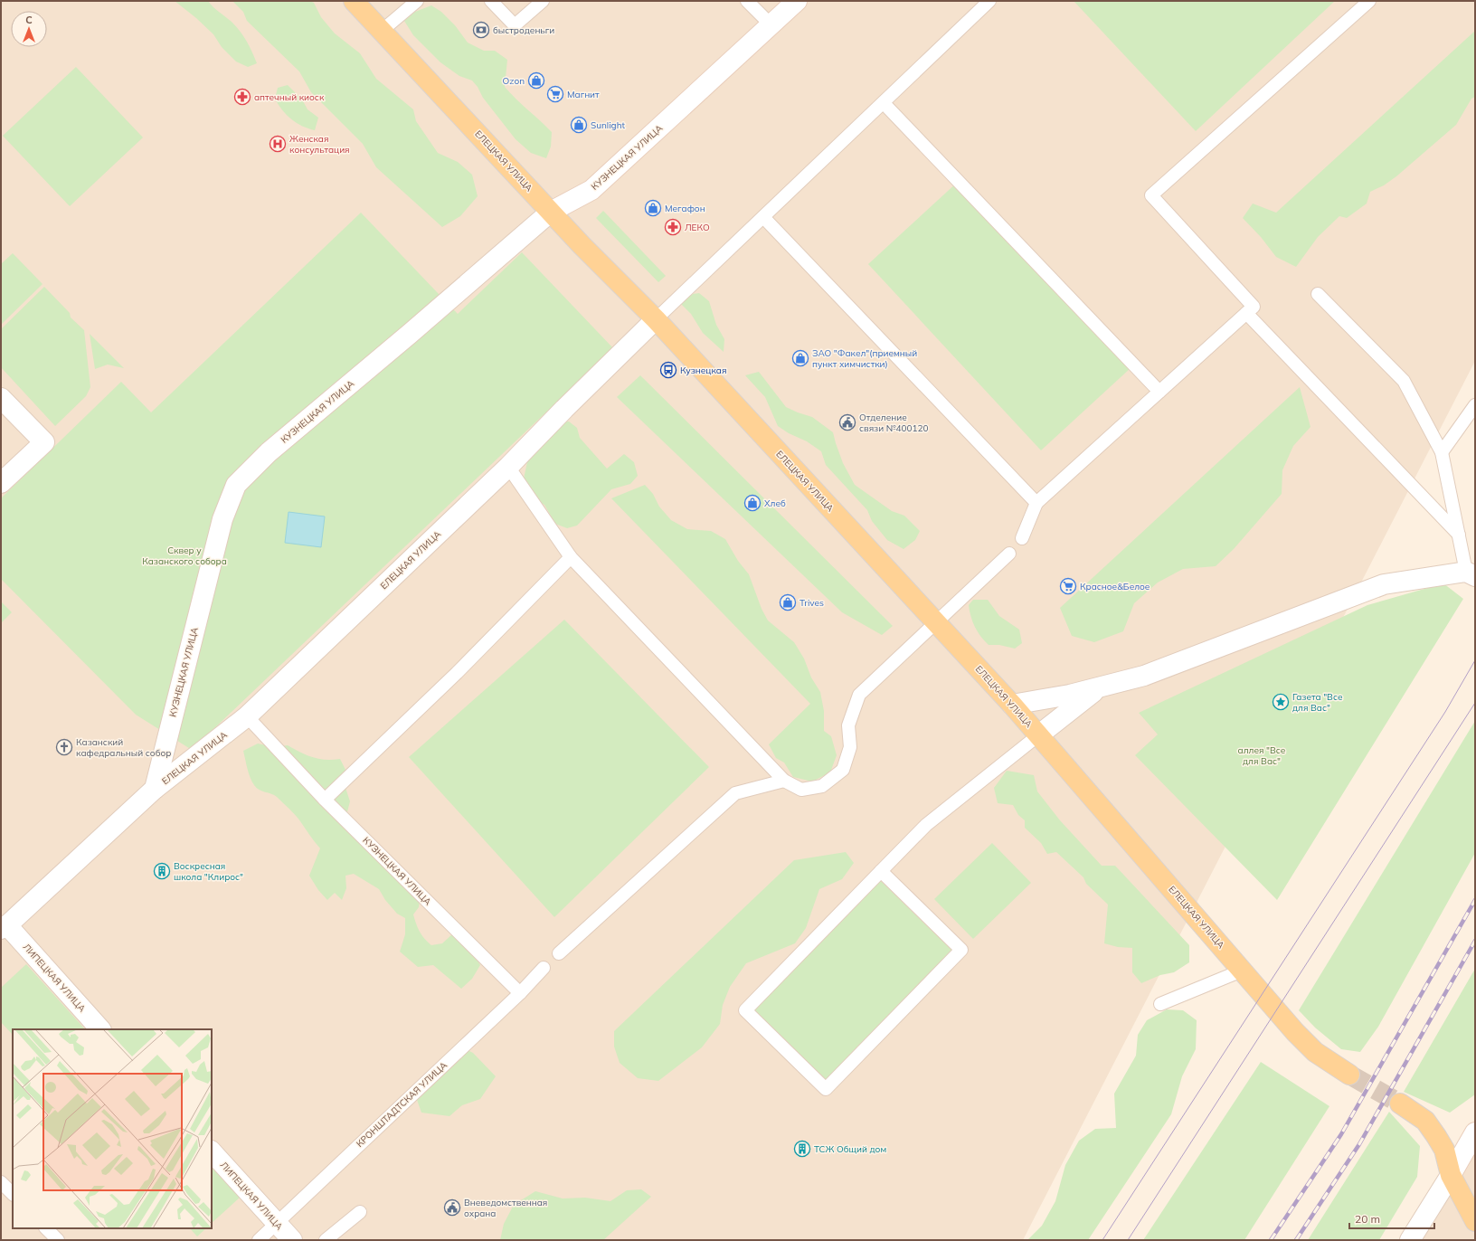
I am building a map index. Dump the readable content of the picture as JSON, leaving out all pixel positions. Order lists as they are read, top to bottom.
{
  "streets": {
    "main road": ["ЕЛЕЦКАЯ УЛИЦА"],
    "street": ["КУЗНЕЦКАЯ УЛИЦА", "ЛИПЕЦКАЯ УЛИЦА"],
    "lane": ["КРОНШТАДТСКАЯ УЛИЦА"]
  },
  "crossings": [
    ["КУЗНЕЦКАЯ УЛИЦА", "ЕЛЕЦКАЯ УЛИЦА"],
    ["КУЗНЕЦКАЯ УЛИЦА", "КРОНШТАДТСКАЯ УЛИЦА"],
    ["ЛИПЕЦКАЯ УЛИЦА", "КРОНШТАДТСКАЯ УЛИЦА"]
  ],
  "parks": ["Сквер у Казанского собора", "аллея \"Все для Вас\""],
  "places": {
    "bank": ["быстроденьги"],
    "shop": [
      "Ozon",
      "Sunlight",
      "Мегафон",
      "ЗАО \"Факел\"(приемный пункт химчистки)",
      "Хлеб",
      "Trives"
    ],
    "supermarket": ["Магнит", "Красное&Белое"],
    "pharmacy": ["аптечный киоск", "ЛЕКО"],
    "hospital": ["Женская консультация"],
    "bus stop": ["Кузнецкая"],
    "public building": ["Отделение связи №400120", "Вневедомственная охрана"],
    "place": ["Газета \"Все для Вас\""],
    "church": ["Казанский кафедральный собор"],
    "building": ["Воскресная школа \"Клирос\"", "ТСЖ Общий дом"]
  },
  "scale_bar": "20 m",
  "north": "top"
}
